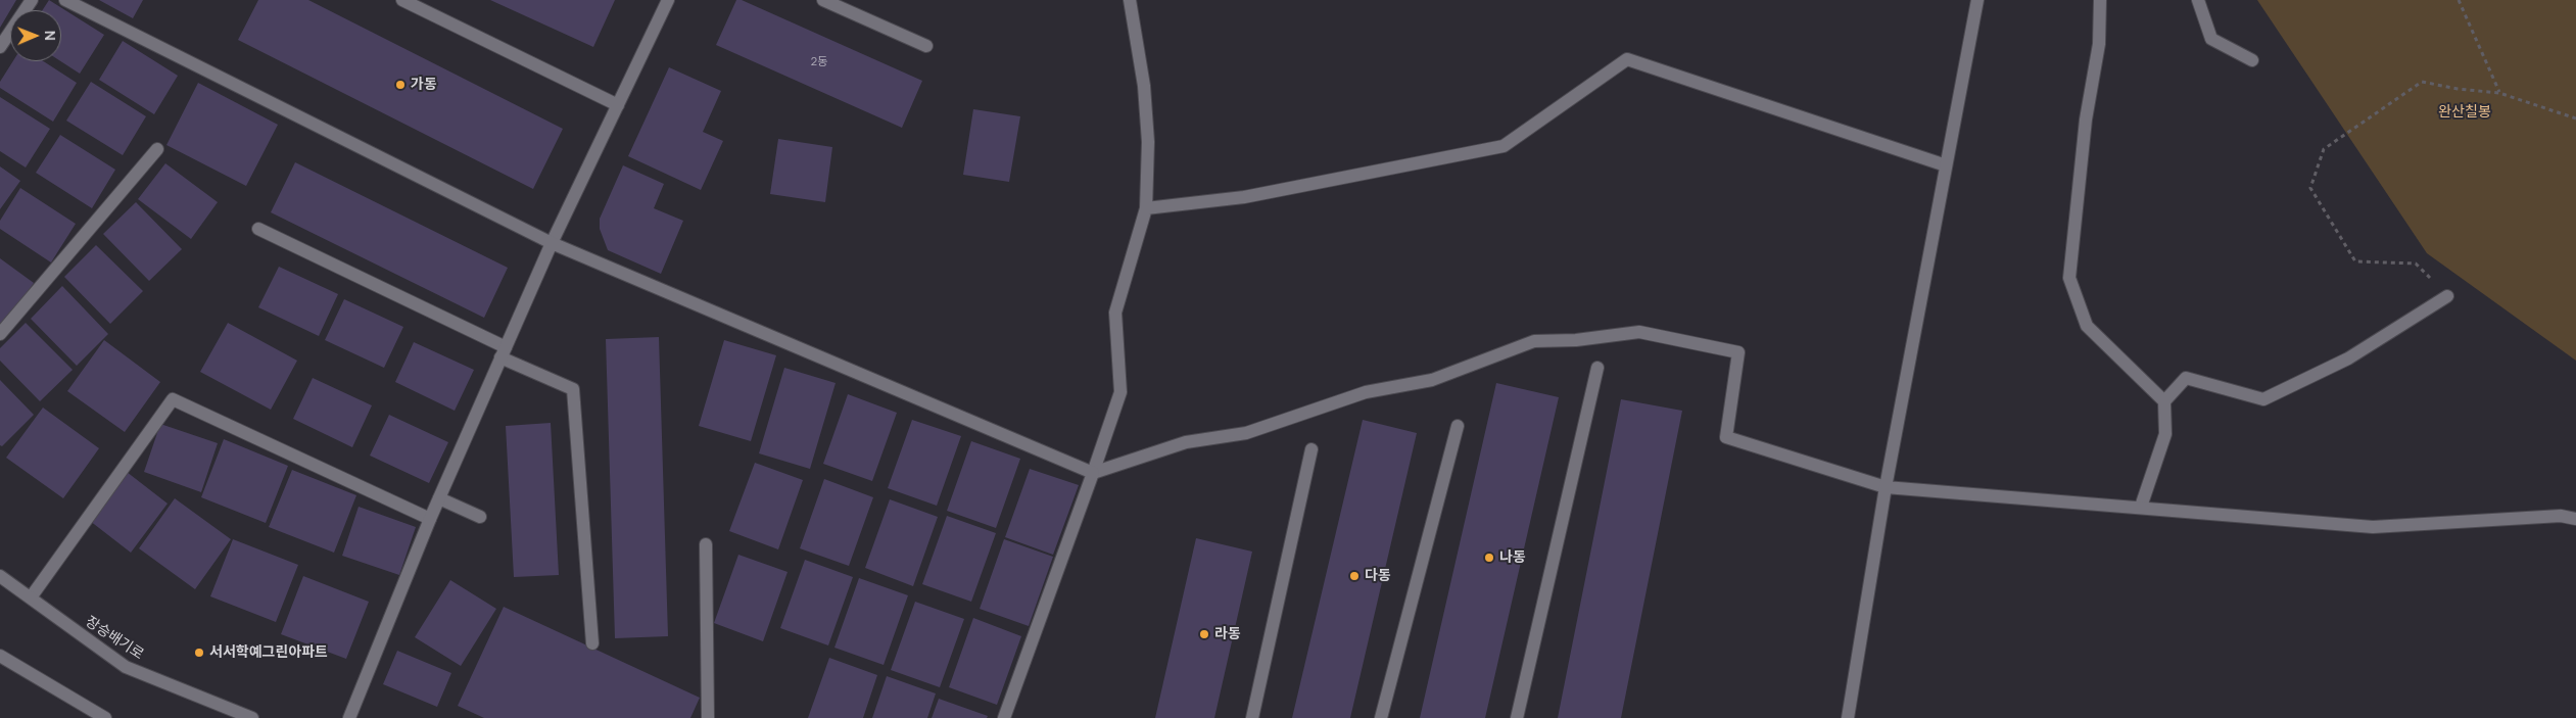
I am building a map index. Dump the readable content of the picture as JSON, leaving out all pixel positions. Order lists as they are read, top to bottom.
{
  "streets": {
    "street": ["장승배기로"]
  },
  "parks": ["완산칠봉"],
  "places": [
    "가동",
    "나동",
    "다동",
    "라동",
    "서서학예그린아파트"
  ],
  "house_numbers": ["2동"],
  "north": "right"
}
